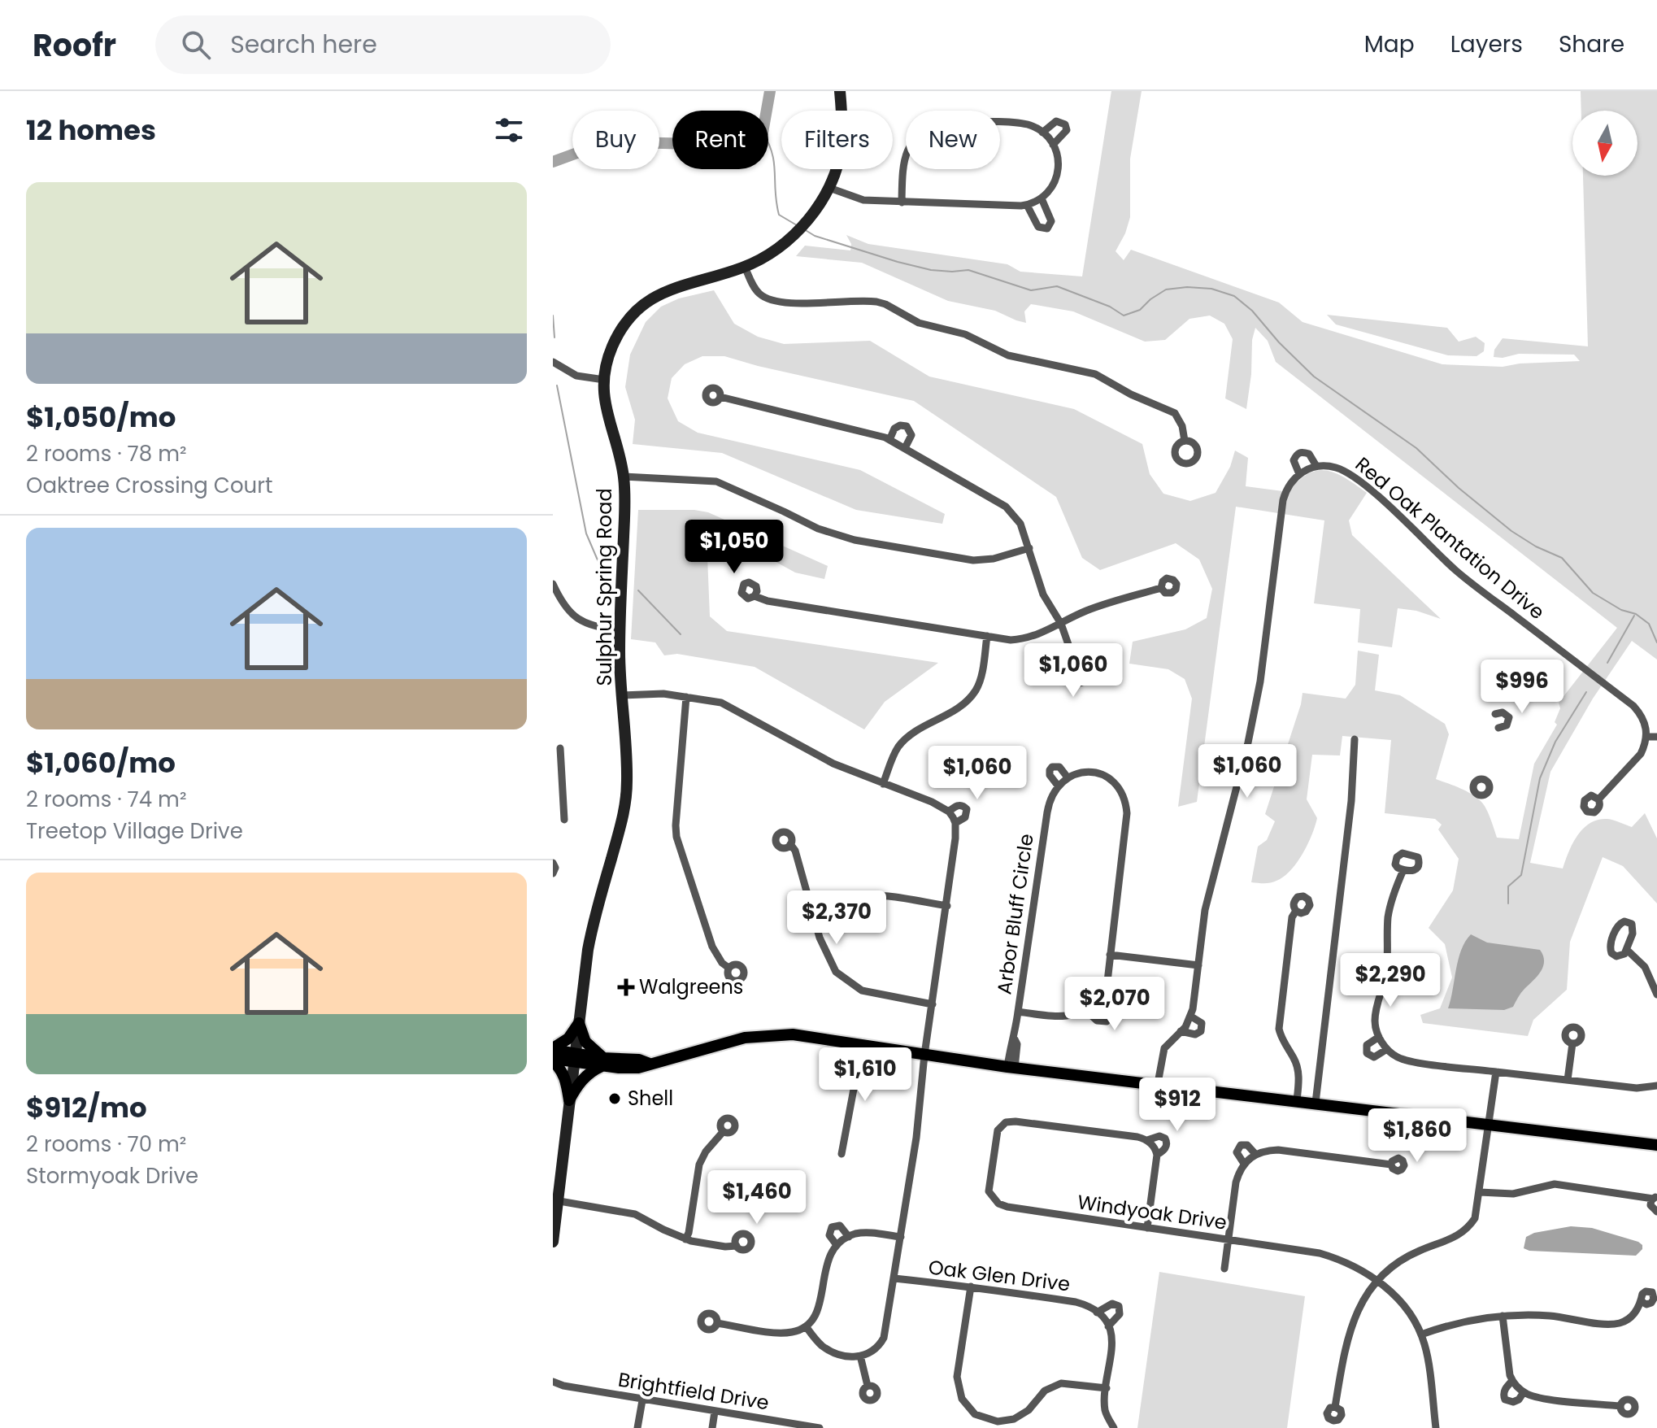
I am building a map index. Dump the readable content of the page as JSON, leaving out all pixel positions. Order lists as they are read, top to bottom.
{
  "streets": {
    "street": [
      "Red Oak Plantation Drive",
      "Sulphur Spring Road",
      "Arbor Bluff Circle",
      "Windyoak Drive",
      "Oak Glen Drive",
      "Brightfield Drive"
    ]
  },
  "places": {
    "health": ["Walgreens"],
    "other": ["Shell"]
  },
  "north": "bottom",
  "page": {
    "header": "Roofr",
    "search": "Search here",
    "nav": ["Map", "Layers", "Share"],
    "heading": "12 homes",
    "chip": [
      "Buy",
      "Rent",
      "Filters",
      "New"
    ],
    "list": [
      {
        "name": "$1,050/mo",
        "note": "2 rooms · 78 m² · Oaktree Crossing Court"
      },
      {
        "name": "$1,060/mo",
        "note": "2 rooms · 74 m² · Treetop Village Drive"
      },
      {
        "name": "$912/mo",
        "note": "2 rooms · 70 m² · Stormyoak Drive"
      }
    ],
    "price": [
      "$1,050",
      "$1,060",
      "$996",
      "$1,060",
      "$1,060",
      "$2,370",
      "$2,290",
      "$2,070",
      "$1,610",
      "$912",
      "$1,860",
      "$1,460"
    ]
  }
}
